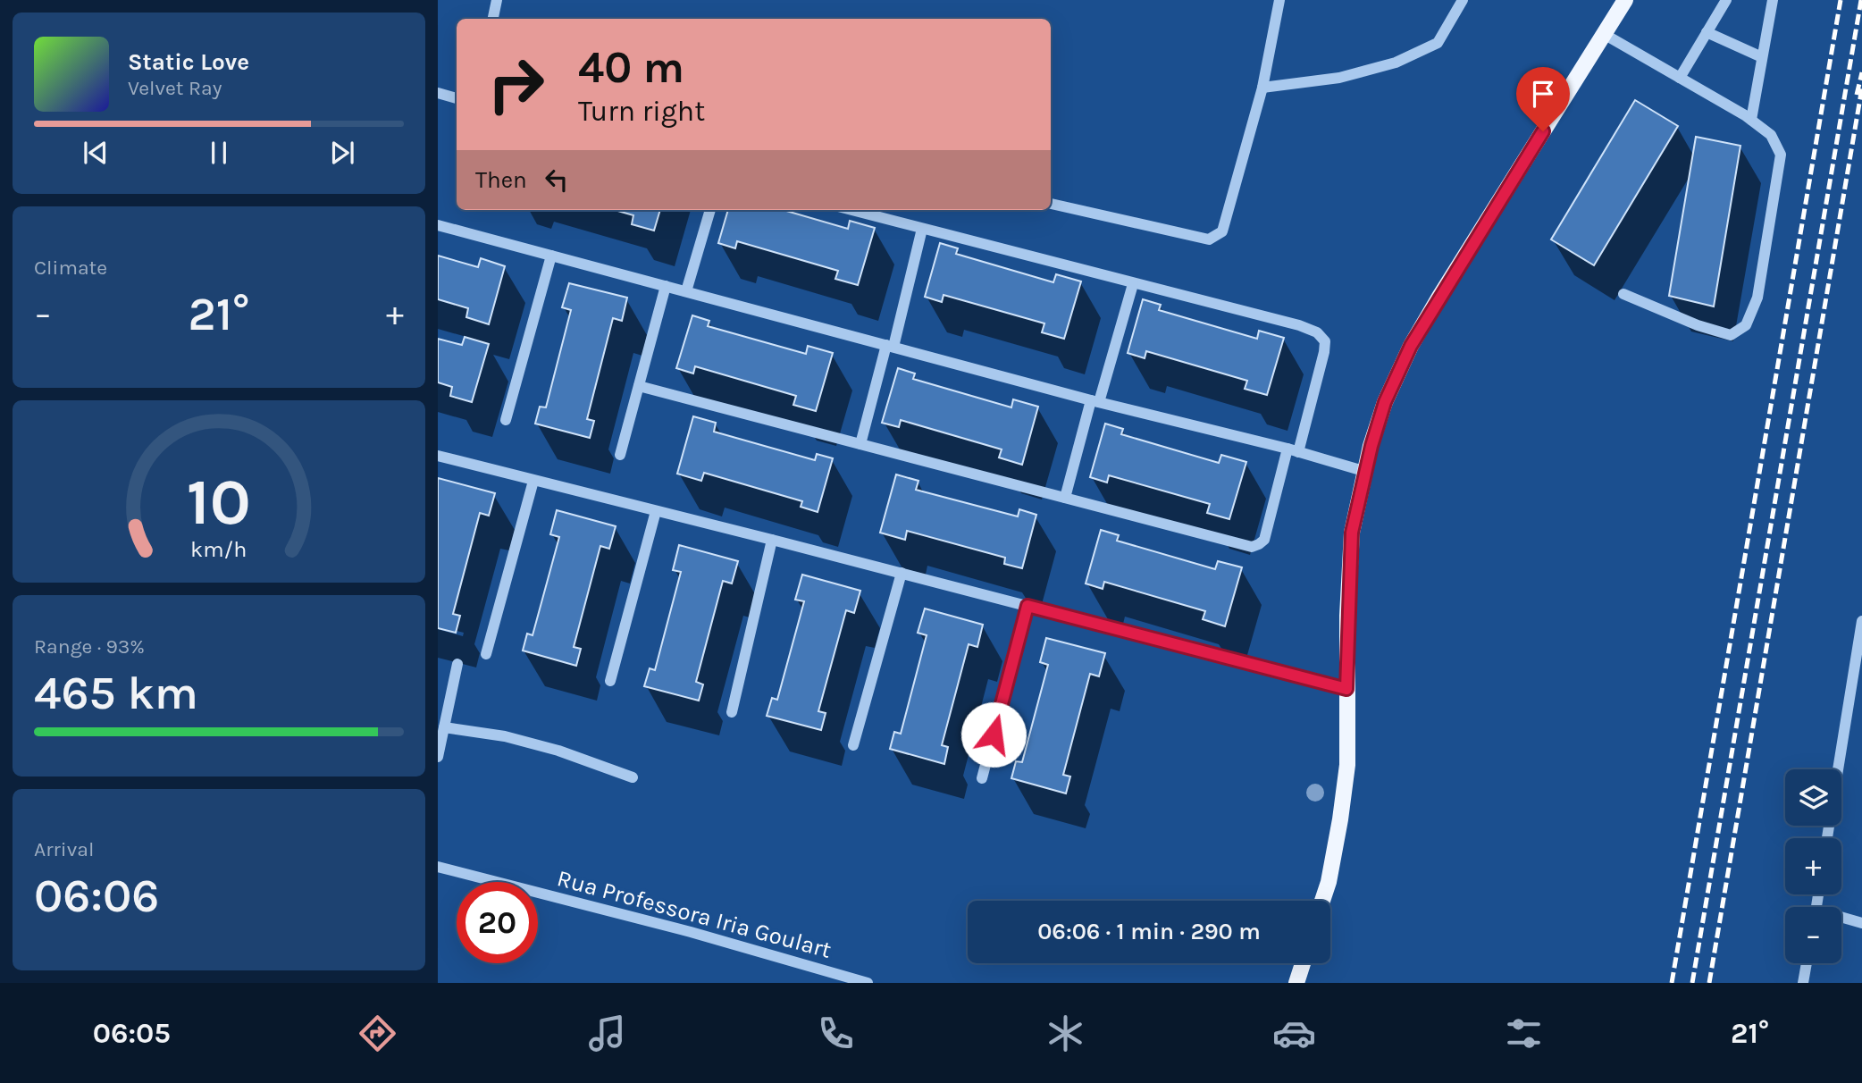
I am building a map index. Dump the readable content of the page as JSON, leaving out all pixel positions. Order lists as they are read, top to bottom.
{
  "streets": {
    "street": ["Rua Professora Iria Goulart"]
  },
  "page": {
    "turn": ["40 m", "Turn right"],
    "song": ["Static Love", "Velvet Ray"],
    "then": "Then",
    "tile": [
      "Climate",
      ["Range · 93%", "465 km"],
      ["Arrival", "06:06"]
    ],
    "heat": ["−", "21°", "+"],
    "map_buttons": ["+", "−"],
    "limit": "20",
    "trip": "06:06 · 1 min · 290 m",
    "tabs": ["06:05", "21°"],
    "gauge": ["10", "km/h"]
  }
}
